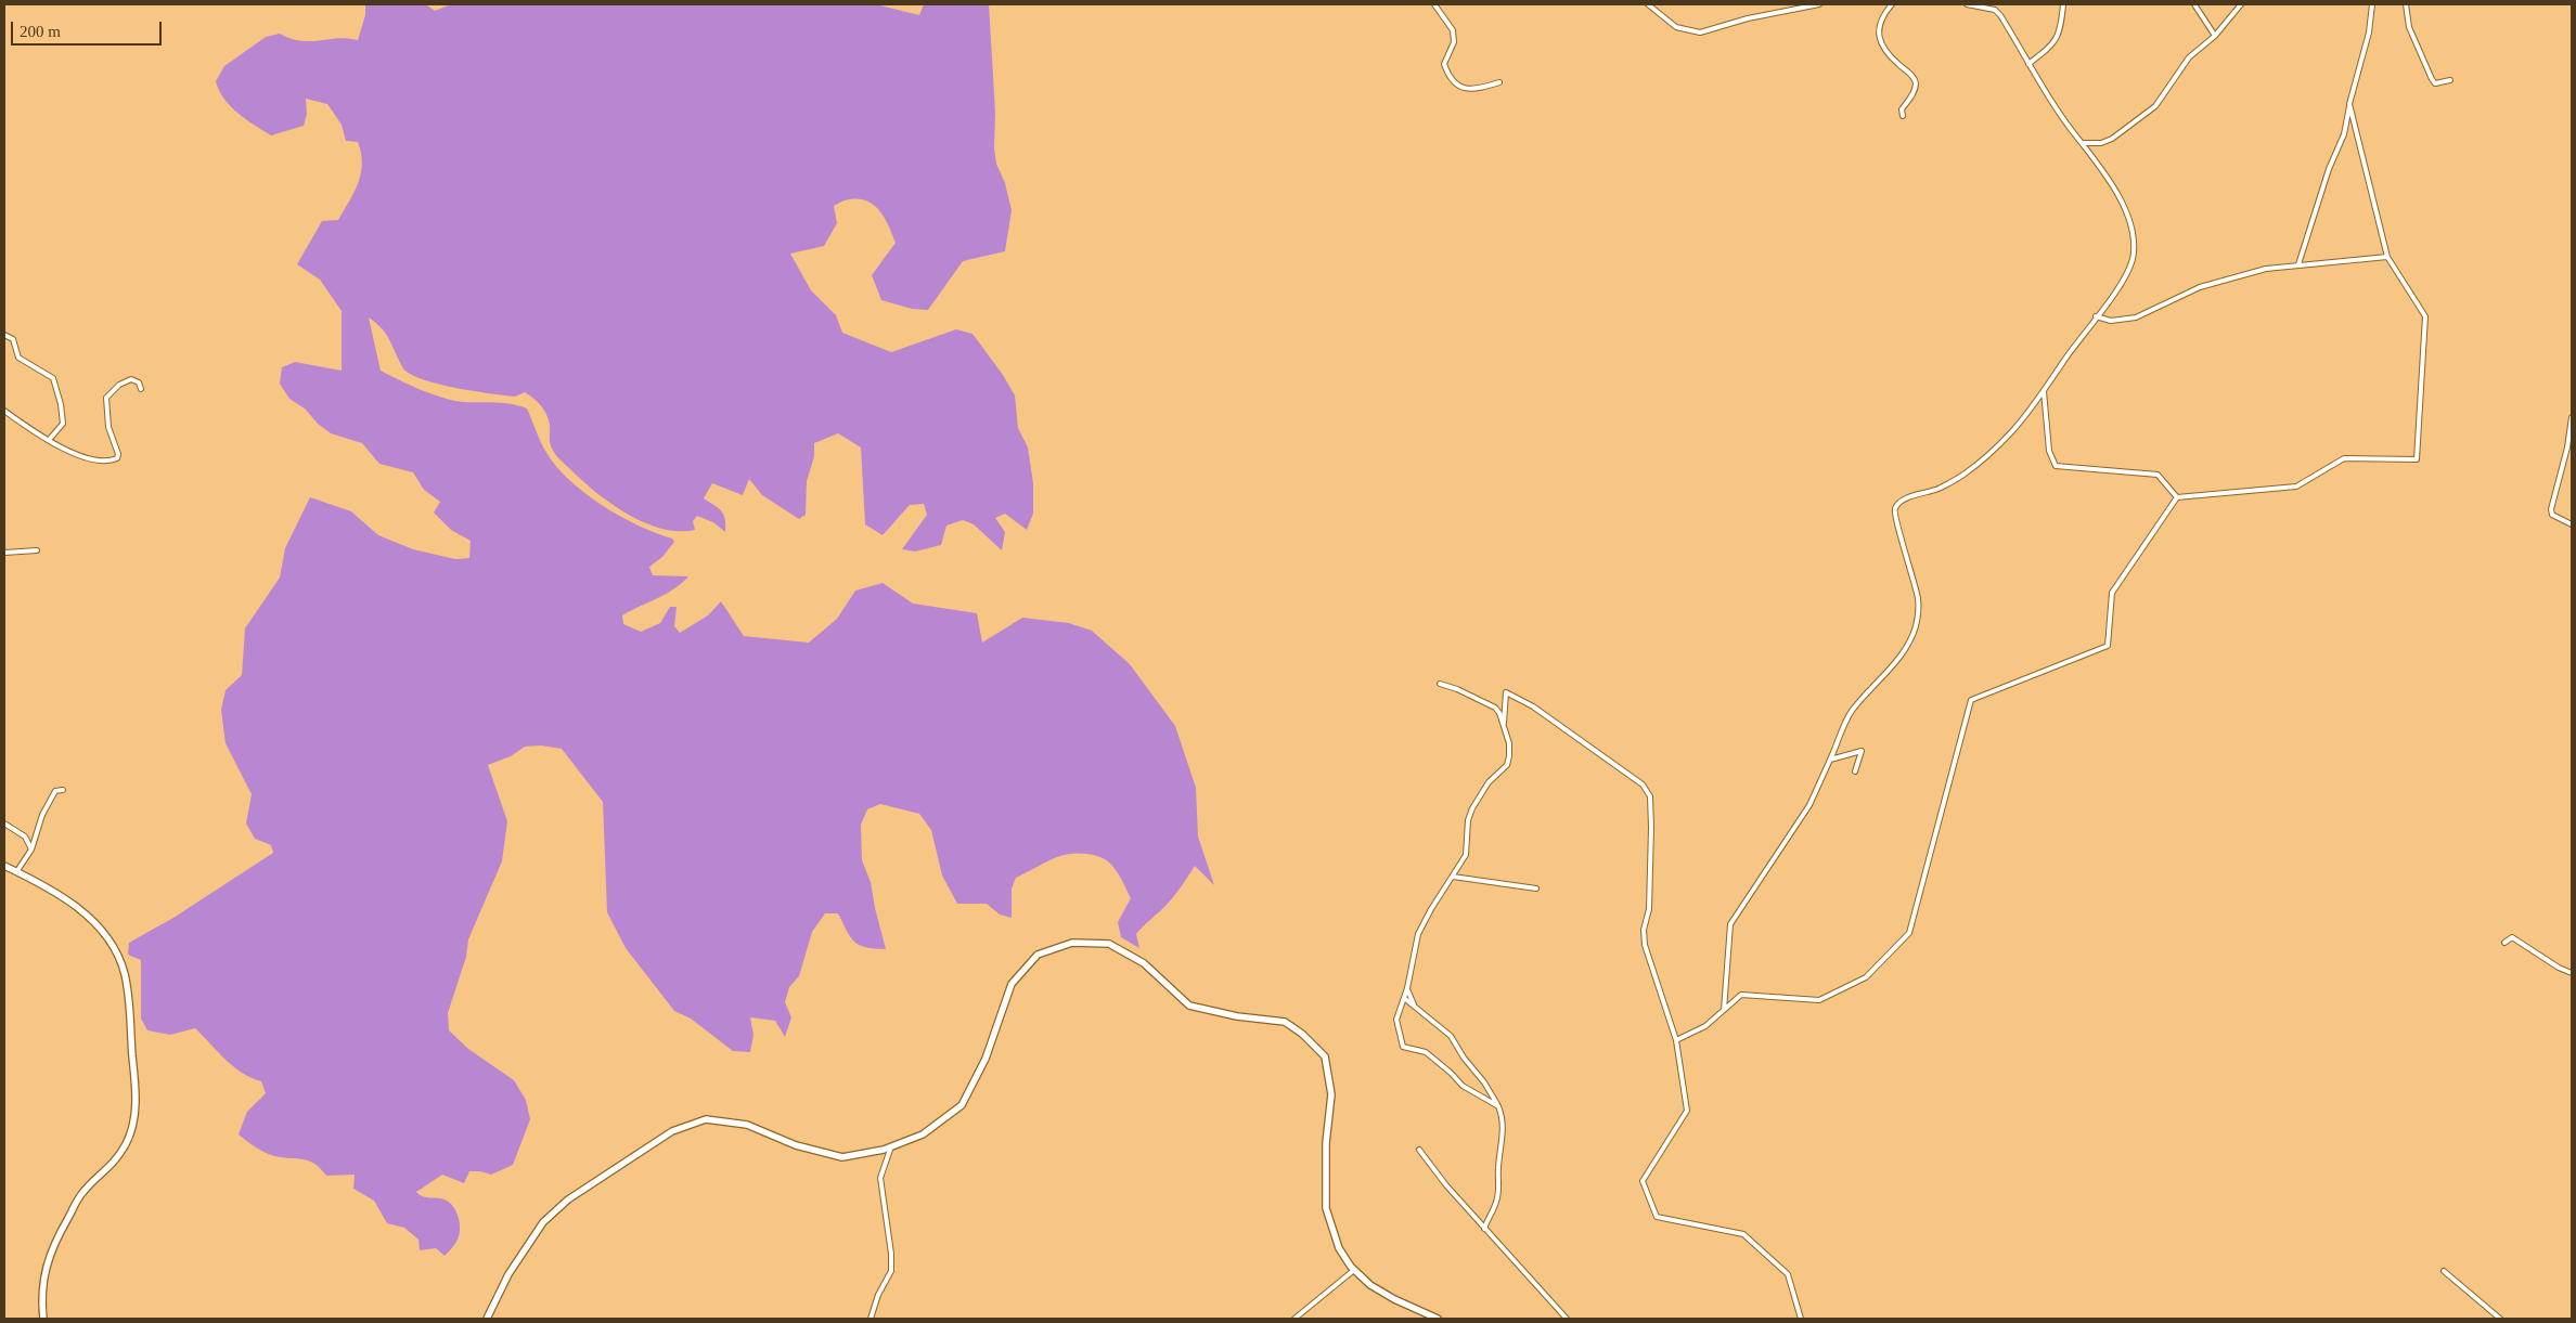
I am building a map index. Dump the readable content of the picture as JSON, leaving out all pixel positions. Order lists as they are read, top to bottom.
{
  "scale_bar": "200 m"
}
